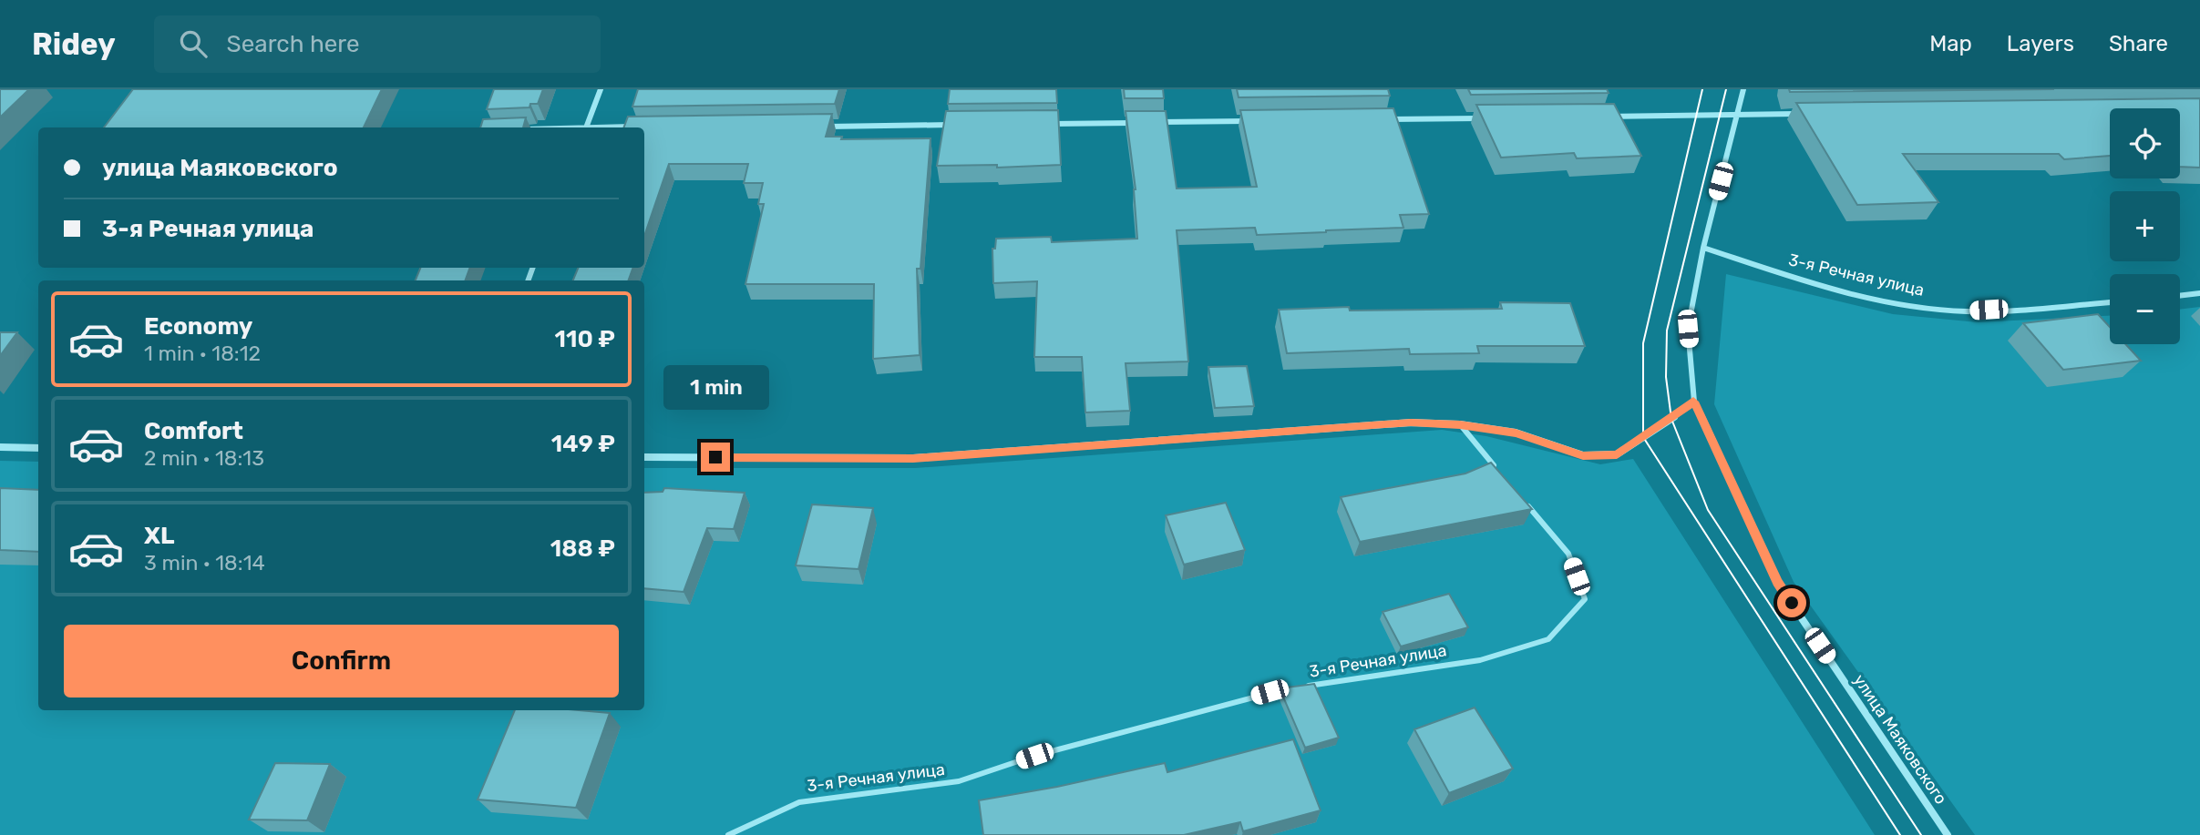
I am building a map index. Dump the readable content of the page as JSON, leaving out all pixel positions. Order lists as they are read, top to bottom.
{
  "streets": {
    "street": ["3-я Речная улица", "улица Маяковского"]
  },
  "crossings": [
    ["3-я Речная улица", "улица Маяковского"]
  ],
  "page": {
    "header": "Ridey",
    "search": "Search here",
    "nav": ["Map", "Layers", "Share"],
    "map_buttons": ["+", "−"],
    "banner": ["улица Маяковского", "3-я Речная улица"],
    "list": [
      {
        "name": "Economy",
        "note": "1 min · 18:12",
        "value": "110 ₽"
      },
      {
        "name": "Comfort",
        "note": "2 min · 18:13",
        "value": "149 ₽"
      },
      {
        "name": "XL",
        "note": "3 min · 18:14",
        "value": "188 ₽"
      }
    ],
    "bubble": "1 min",
    "buttons": "Confirm"
  }
}
